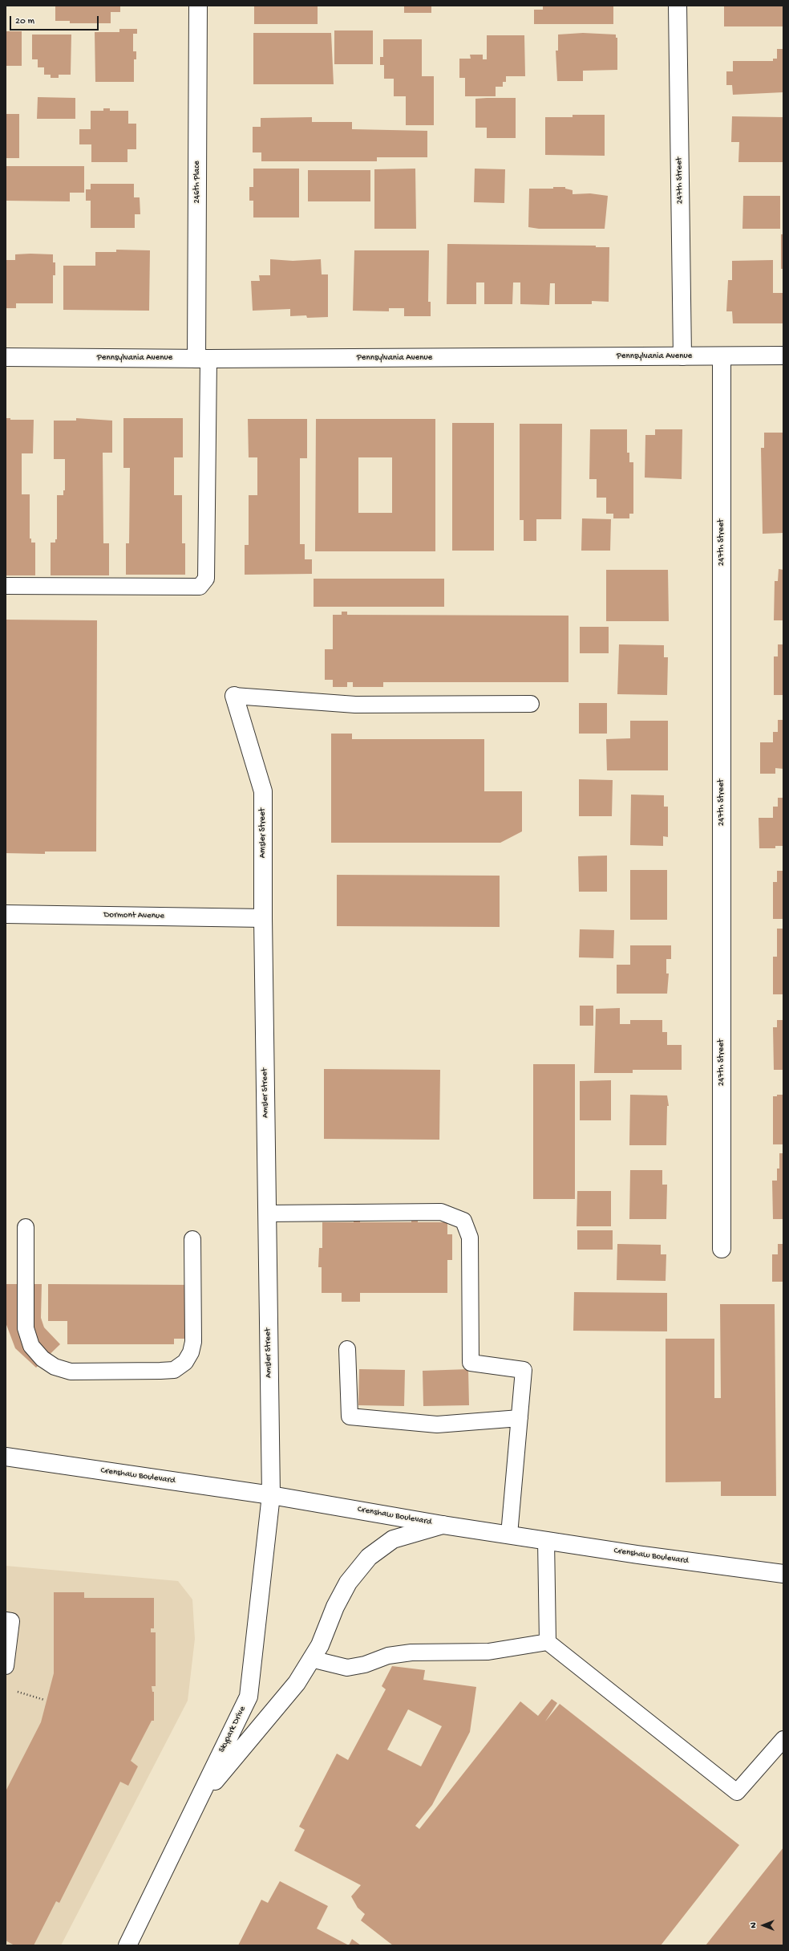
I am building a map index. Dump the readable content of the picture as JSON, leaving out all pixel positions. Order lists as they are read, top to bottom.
{
  "streets": {
    "street": [
      "247th Street",
      "246th Place",
      "Pennsylvania Avenue",
      "Amsler Street",
      "Dormont Avenue",
      "Crenshaw Boulevard",
      "Skypark Drive"
    ]
  },
  "crossings": [
    ["247th Street", "Pennsylvania Avenue"],
    ["246th Place", "Pennsylvania Avenue"],
    ["Amsler Street", "Dormont Avenue"],
    ["Amsler Street", "Crenshaw Boulevard"],
    ["Amsler Street", "Skypark Drive"],
    ["Crenshaw Boulevard", "Skypark Drive"]
  ],
  "scale_bar": "20 m",
  "north": "left"
}
